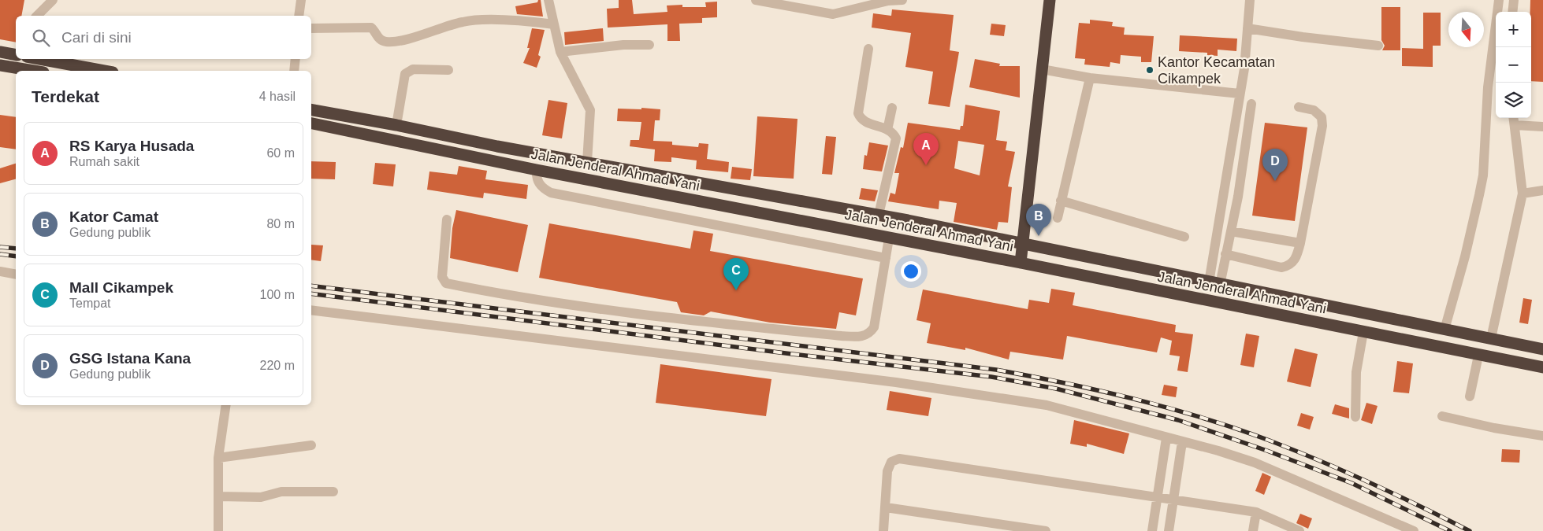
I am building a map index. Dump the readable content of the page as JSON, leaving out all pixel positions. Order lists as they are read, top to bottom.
{
  "streets": {
    "highway": ["Jalan Jenderal Ahmad Yani"]
  },
  "places": ["Kantor Kecamatan Cikampek"],
  "north": "bottom",
  "page": {
    "map_buttons": ["+", "−"],
    "search": "Cari di sini",
    "heading": ["Terdekat", "4 hasil"],
    "list": [
      {
        "mark": "A",
        "name": "RS Karya Husada",
        "note": "Rumah sakit",
        "value": "60 m"
      },
      {
        "mark": "B",
        "name": "Kator Camat",
        "note": "Gedung publik",
        "value": "80 m"
      },
      {
        "mark": "C",
        "name": "Mall Cikampek",
        "note": "Tempat",
        "value": "100 m"
      },
      {
        "mark": "D",
        "name": "GSG Istana Kana",
        "note": "Gedung publik",
        "value": "220 m"
      }
    ],
    "pins": [
      "A",
      "D",
      "B",
      "C"
    ]
  }
}
